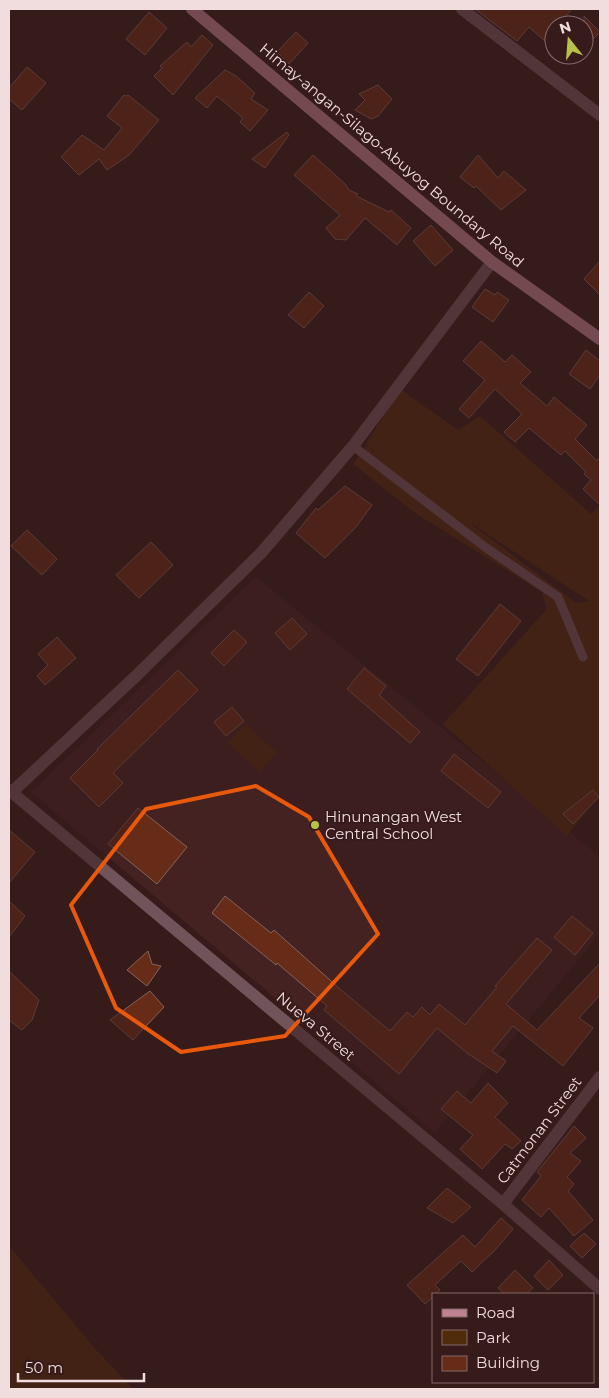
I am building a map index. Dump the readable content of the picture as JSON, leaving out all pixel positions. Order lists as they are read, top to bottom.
{
  "streets": {
    "main road": ["Himay-angan-Silago-Abuyog Boundary Road"],
    "street": ["Nueva Street", "Catmonan Street"]
  },
  "crossings": [
    ["Nueva Street", "Catmonan Street"]
  ],
  "places": ["Hinunangan West Central School"],
  "legend": ["Road", "Park", "Building"],
  "scale_bar": "50 m",
  "north": "top"
}
